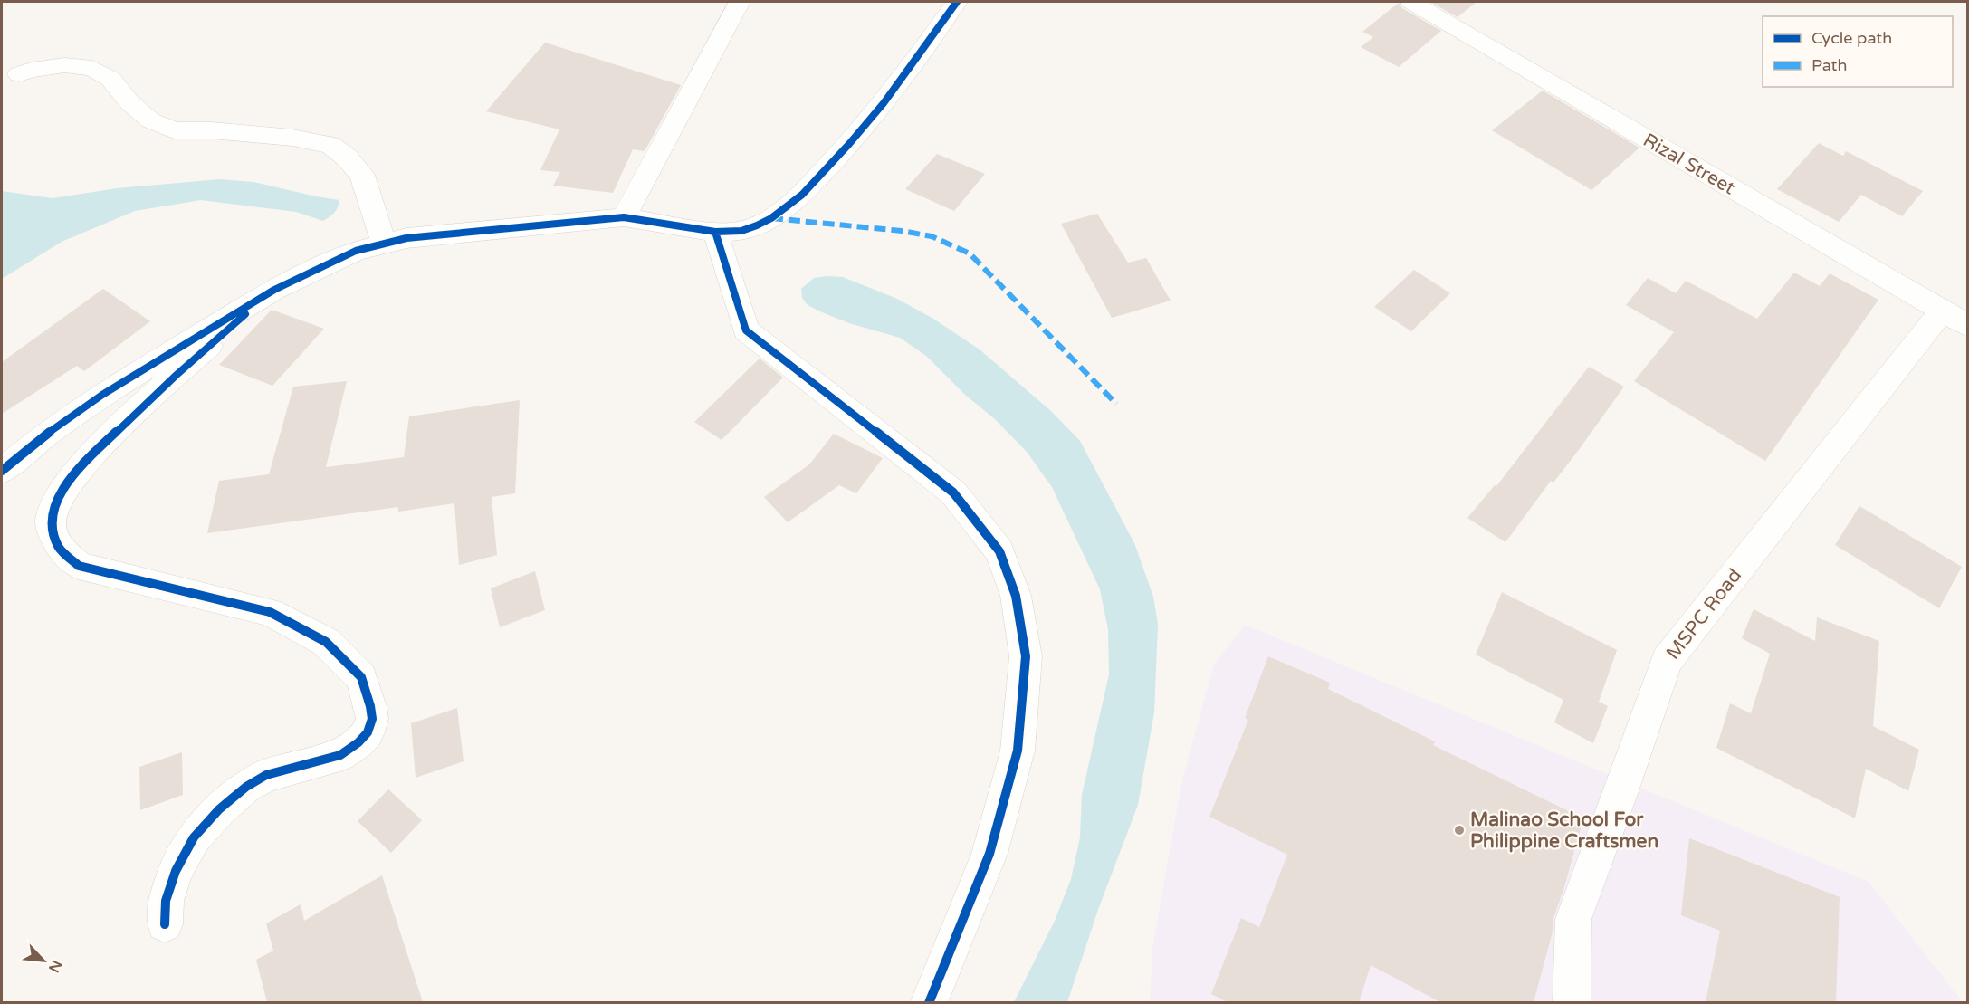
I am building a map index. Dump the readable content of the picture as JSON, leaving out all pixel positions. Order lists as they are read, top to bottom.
{
  "streets": {
    "street": ["Rizal Street", "MSPC Road"]
  },
  "crossings": [
    ["Rizal Street", "MSPC Road"]
  ],
  "places": ["Malinao School For Philippine Craftsmen"],
  "legend": ["Cycle path", "Path"],
  "north": "bottom right"
}
